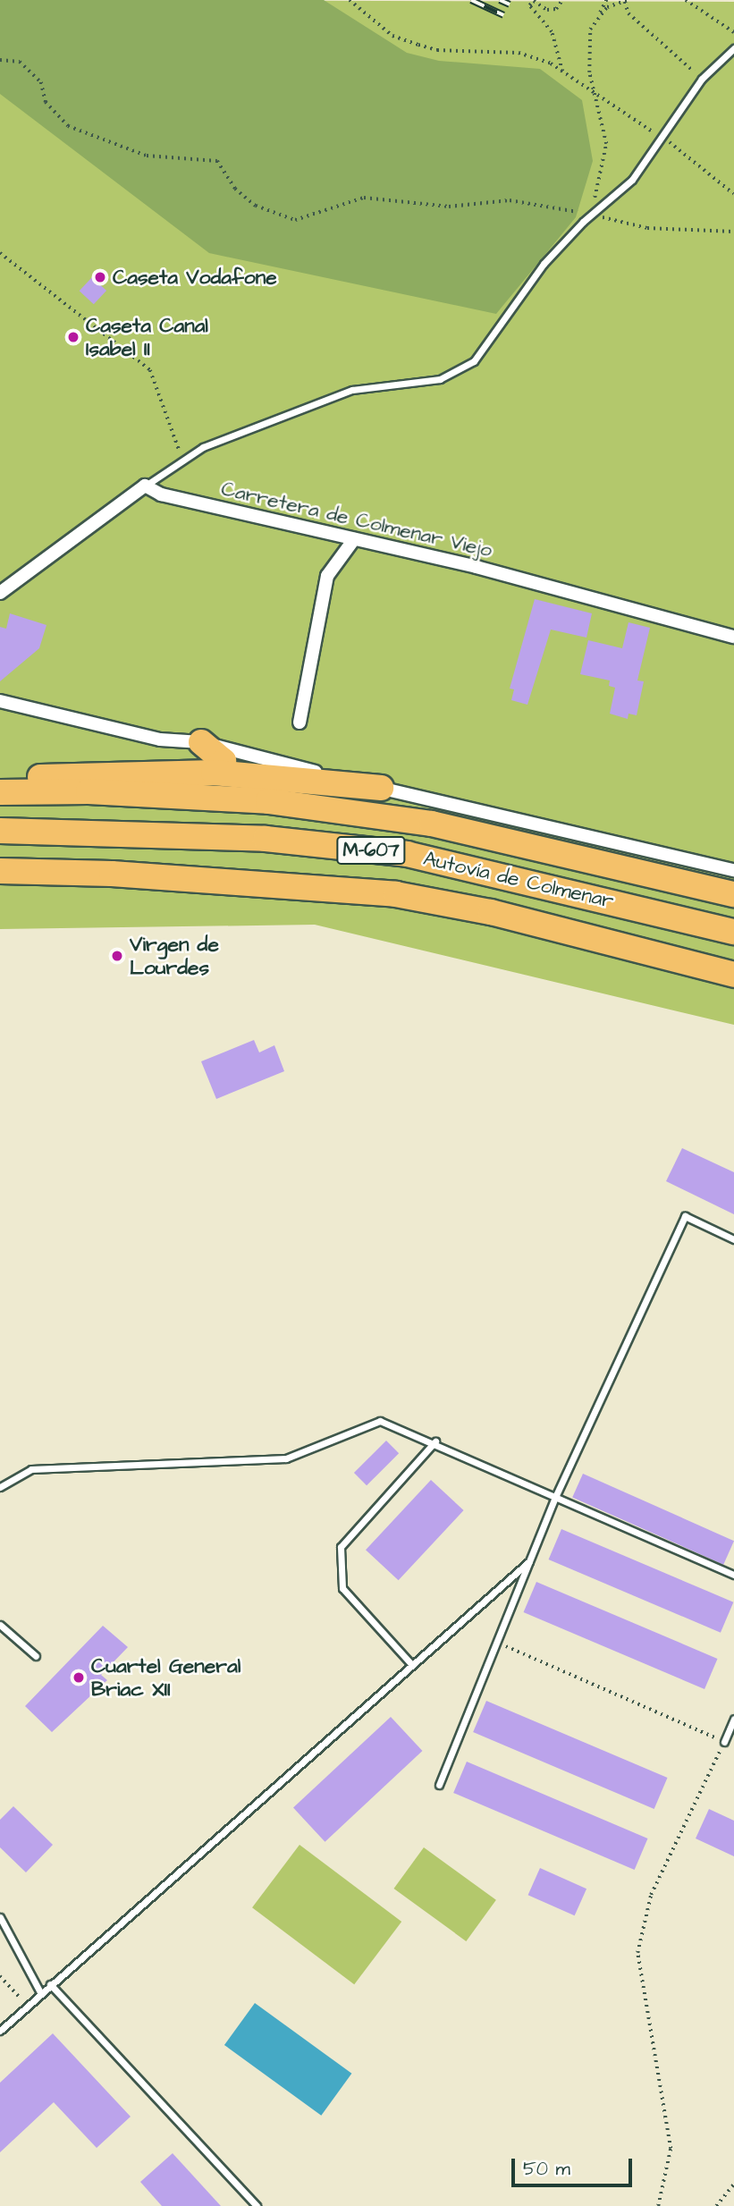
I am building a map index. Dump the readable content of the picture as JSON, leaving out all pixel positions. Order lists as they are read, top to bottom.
{
  "streets": {
    "highway": ["M-607", "Autovía de Colmenar"],
    "street": ["Carretera de Colmenar Viejo"]
  },
  "places": [
    "Caseta Vodafone",
    "Caseta Canal Isabel II",
    "Virgen de Lourdes",
    "Cuartel General Briac XII"
  ],
  "scale_bar": "50 m"
}
